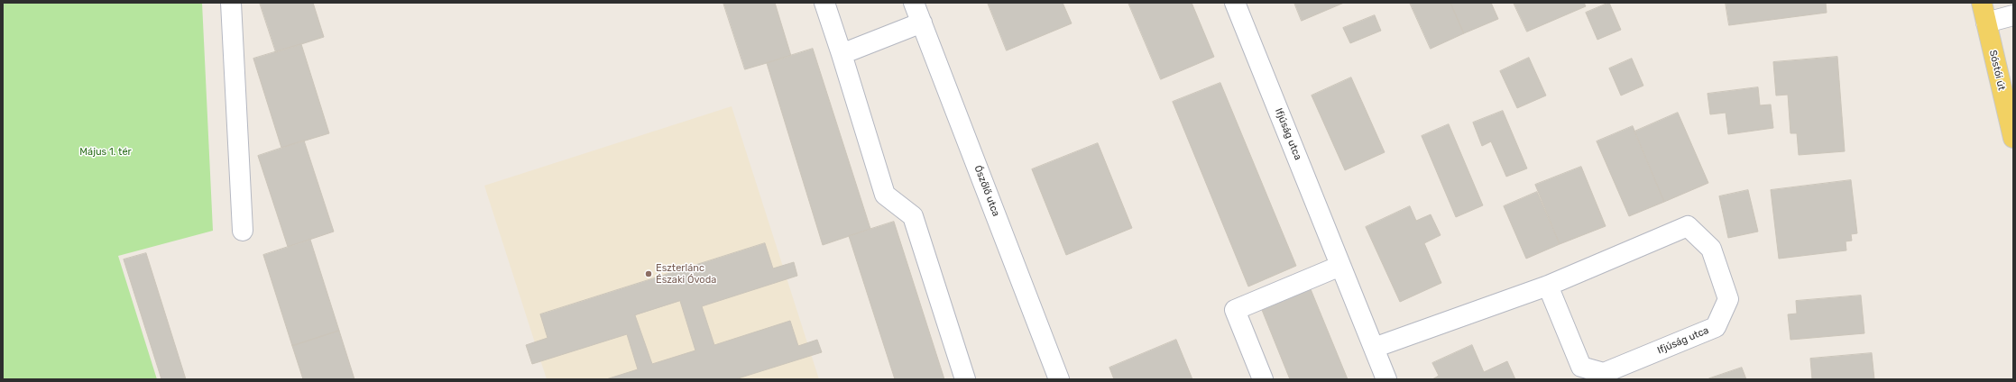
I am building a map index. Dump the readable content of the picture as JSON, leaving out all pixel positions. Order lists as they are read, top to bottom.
{
  "streets": {
    "main road": ["Sóstói út"],
    "street": ["Ifjúság utca", "Ószőlő utca"]
  },
  "parks": ["Május 1. tér"],
  "places": ["Eszterlánc Északi Óvoda"]
}
